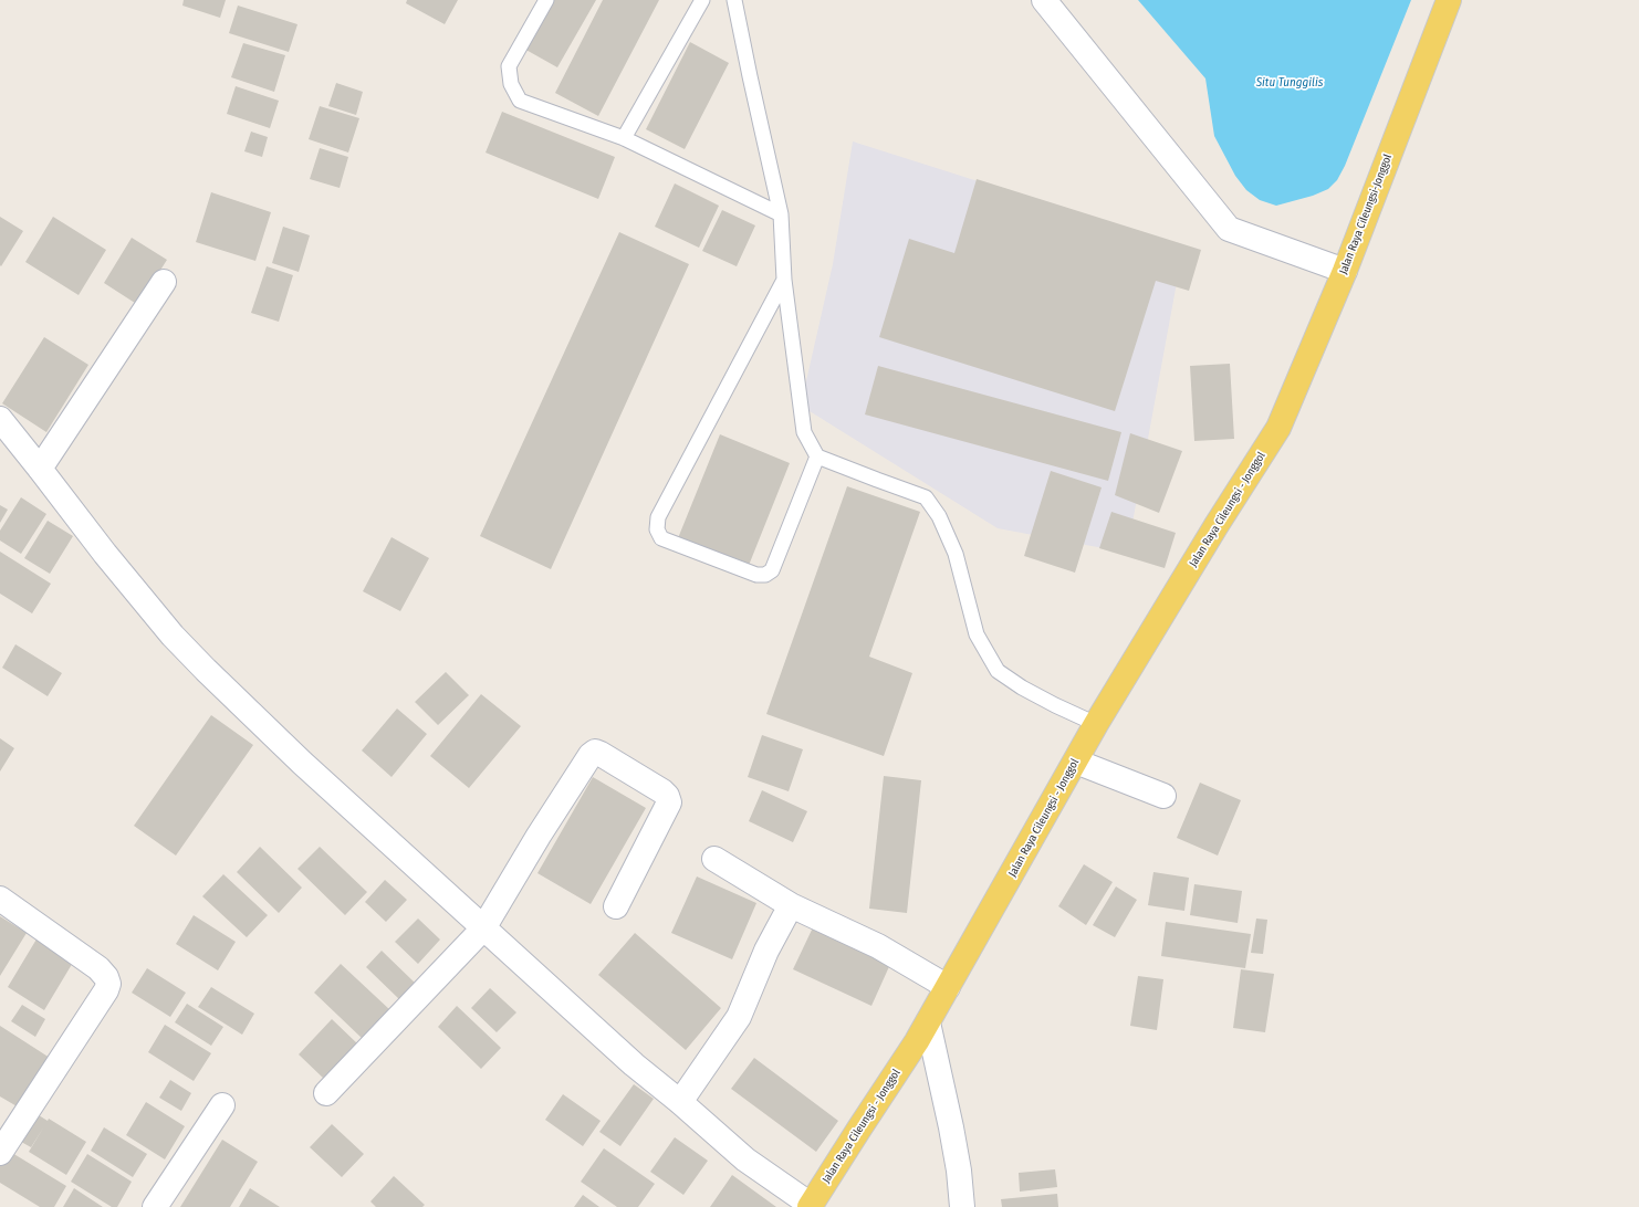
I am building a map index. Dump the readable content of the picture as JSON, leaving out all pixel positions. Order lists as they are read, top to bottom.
{
  "streets": {
    "main road": ["Jalan Raya Cileungsi-Jonggol", "Jalan Raya Cileungsi - Jonggol"]
  },
  "crossings": [
    ["Jalan Raya Cileungsi-Jonggol", "Jalan Raya Cileungsi - Jonggol"]
  ],
  "water": ["Situ Tunggilis"]
}
